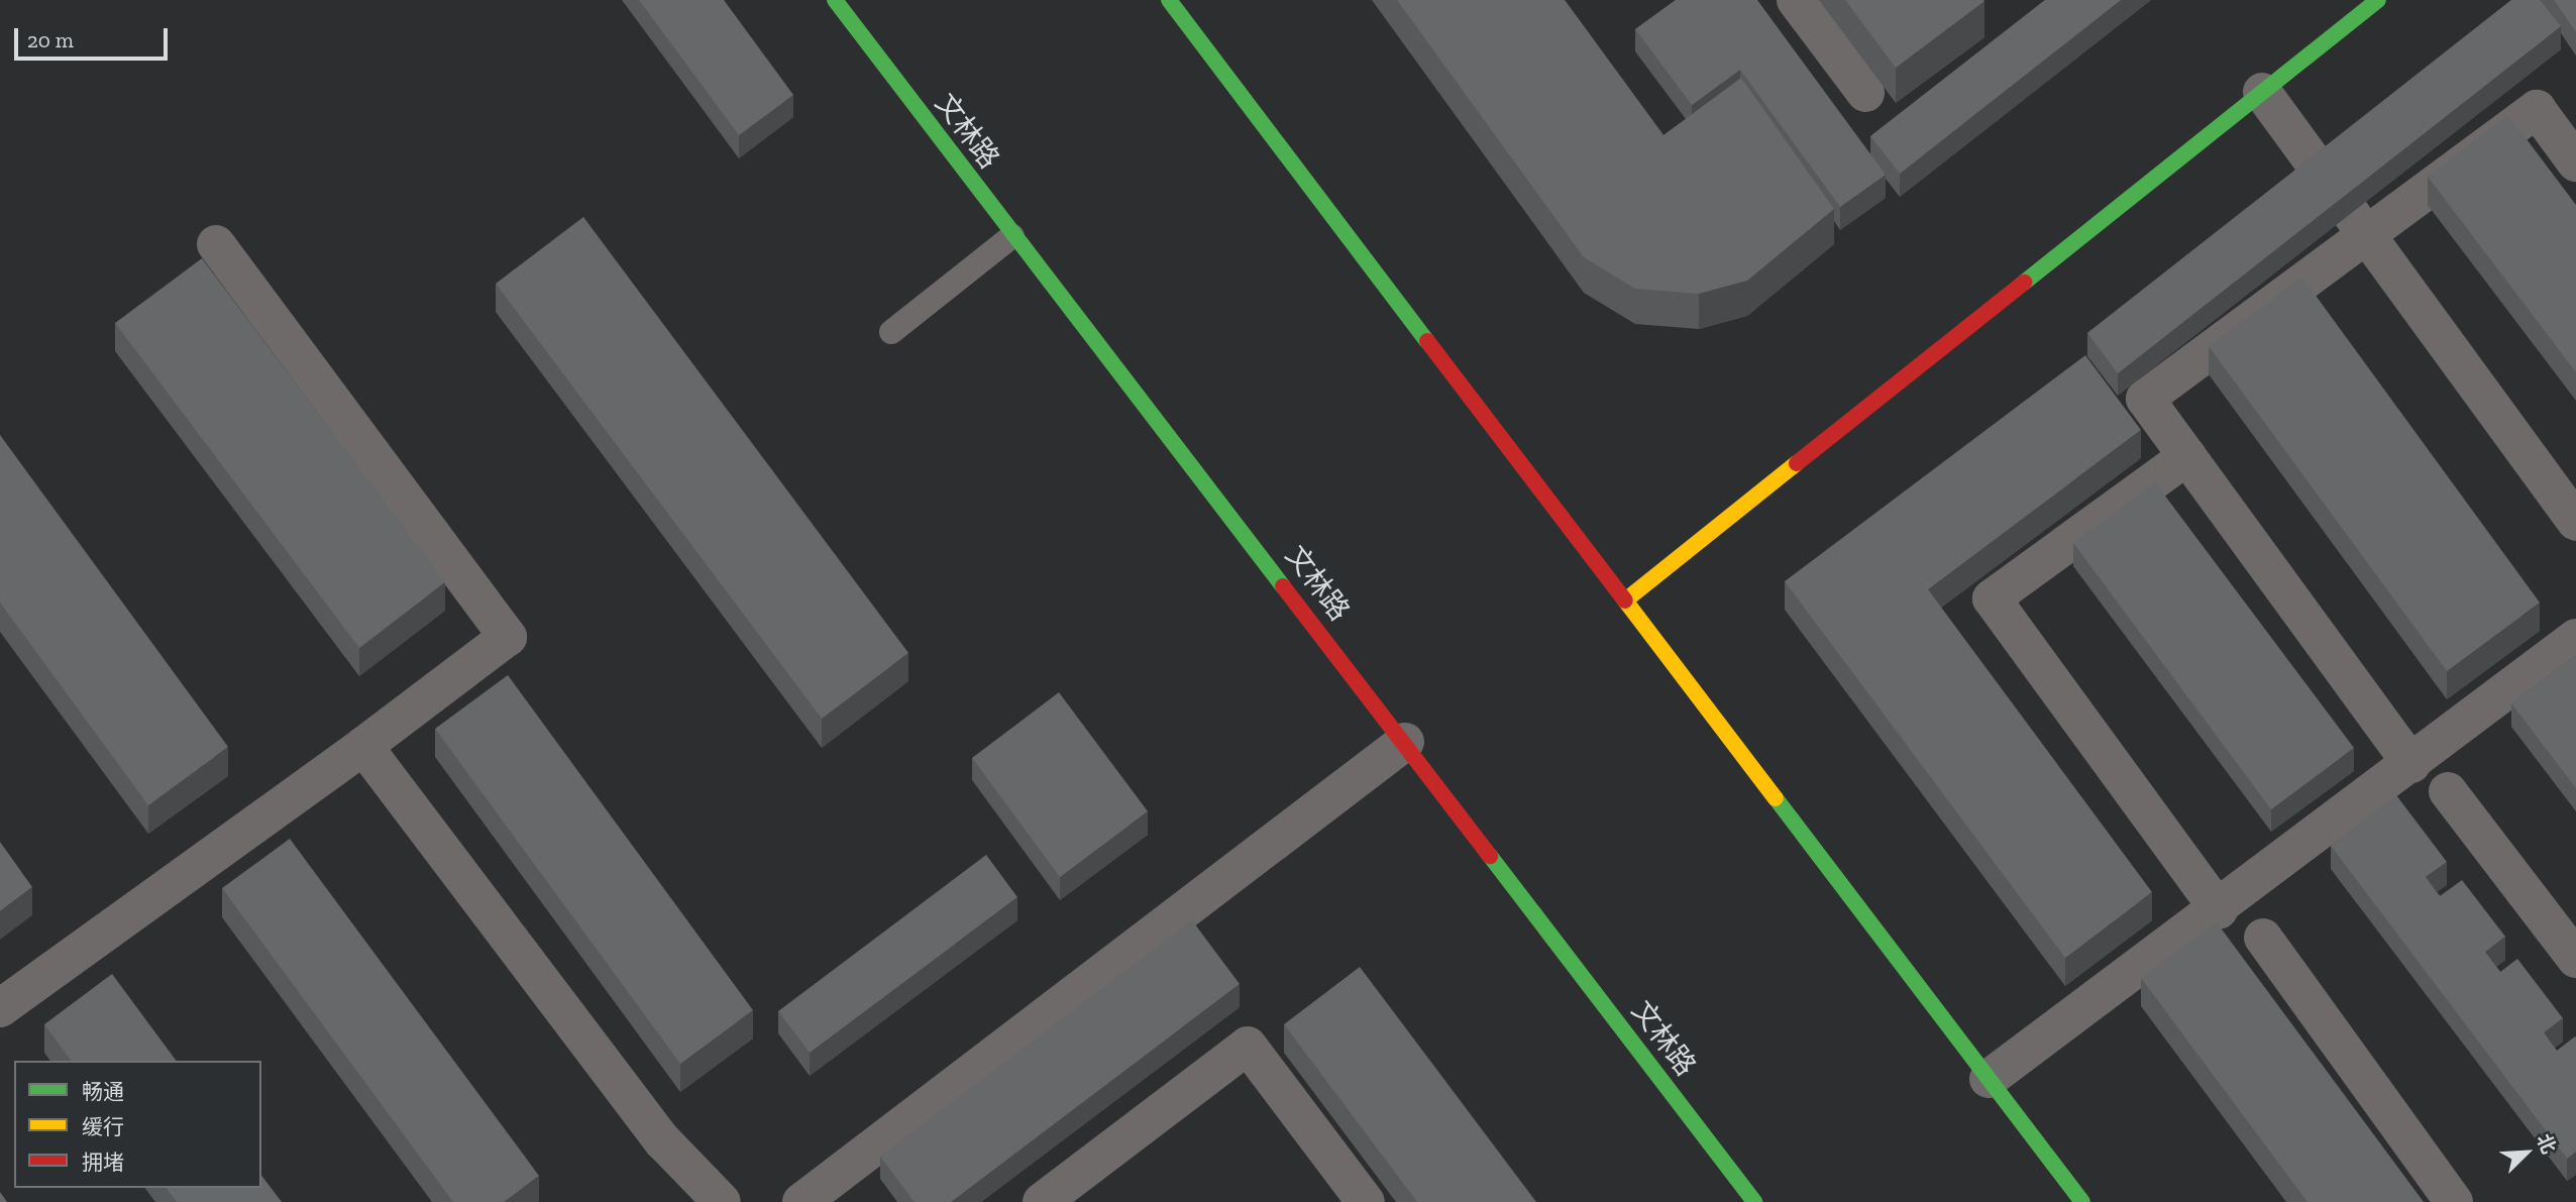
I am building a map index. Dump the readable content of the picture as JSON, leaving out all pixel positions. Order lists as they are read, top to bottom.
{
  "streets": {
    "main road": ["文林路"]
  },
  "legend": ["畅通", "缓行", "拥堵"],
  "scale_bar": "20 m",
  "north": "top right"
}
